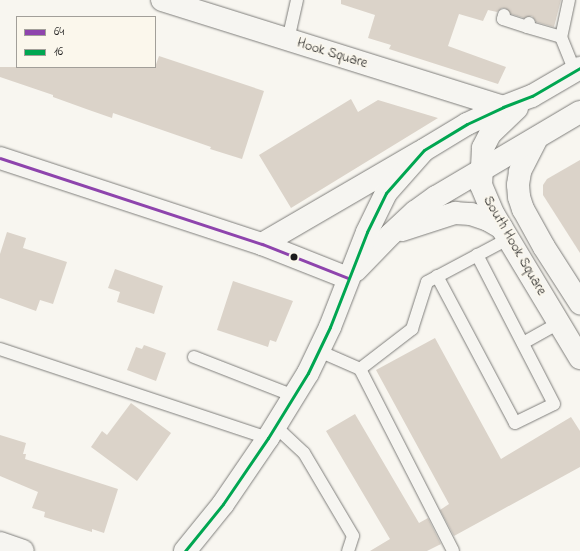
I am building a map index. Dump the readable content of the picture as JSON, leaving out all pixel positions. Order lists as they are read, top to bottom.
{
  "streets": {
    "street": ["Hook Square", "South Hook Square"]
  },
  "lines": ["transit line 16", "transit line 64"],
  "legend": ["64", "16"]
}
